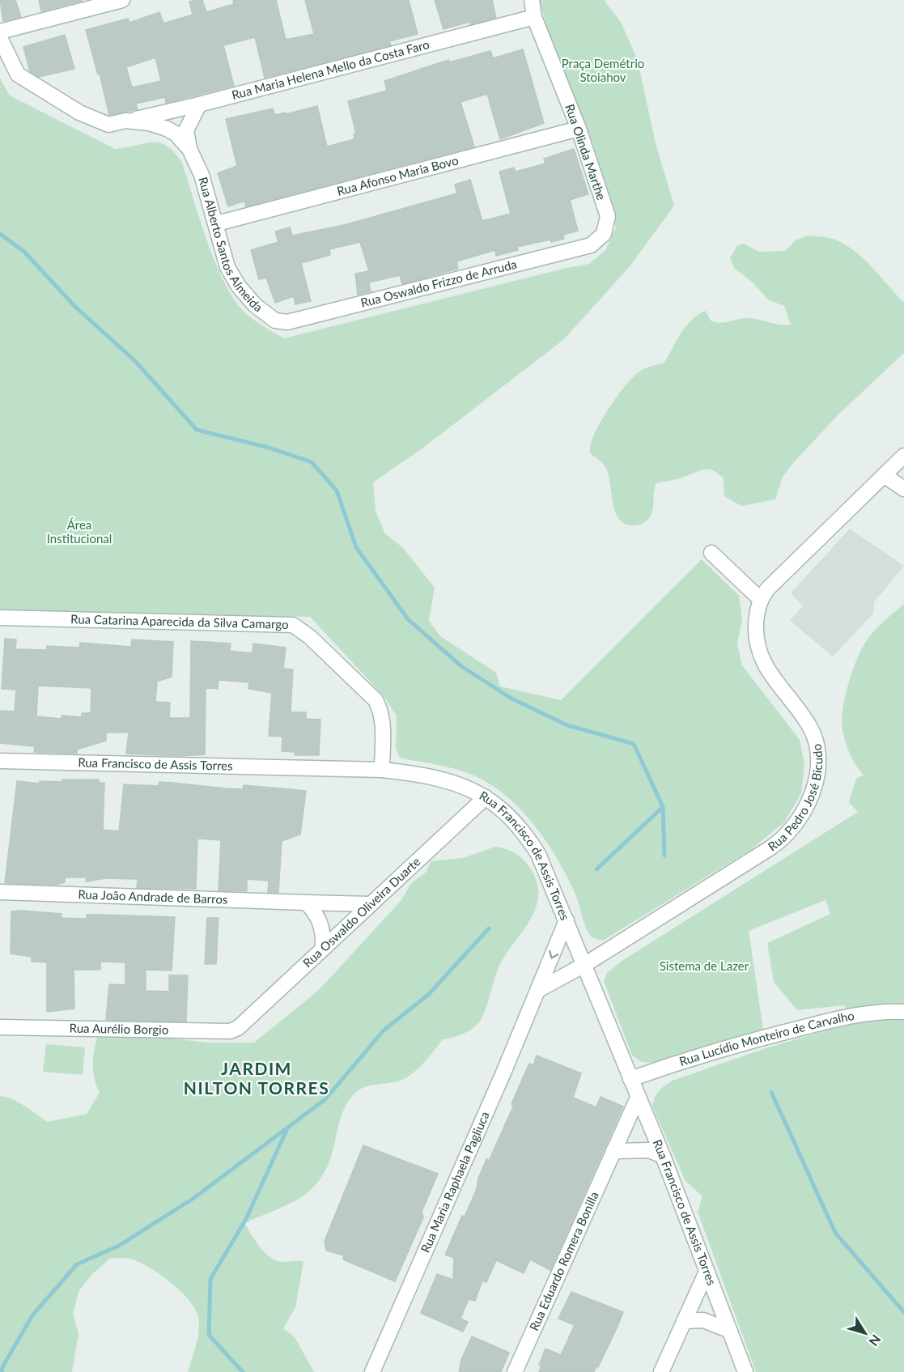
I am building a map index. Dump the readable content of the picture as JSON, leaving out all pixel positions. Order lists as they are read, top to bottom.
{
  "streets": {
    "street": [
      "Rua Maria Helena Mello da Costa Faro",
      "Rua Olinda Marthe",
      "Rua Afonso Maria Bovo",
      "Rua Alberto Santos Almeida",
      "Rua Oswaldo Frizzo de Arruda",
      "Rua Catarina Aparecida da Silva Camargo",
      "Rua Francisco de Assis Torres",
      "Rua Pedro José Bicudo",
      "Rua João Andrade de Barros",
      "Rua Oswaldo Oliveira Duarte",
      "Rua Aurélio Borgio",
      "Rua Lucídio Monteiro de Carvalho",
      "Rua Maria Raphaela Pagliuca",
      "Rua Eduardo Romera Bonilla"
    ]
  },
  "crossings": [
    ["Rua Maria Helena Mello da Costa Faro", "Rua Olinda Marthe"],
    ["Rua Maria Helena Mello da Costa Faro", "Rua Alberto Santos Almeida"],
    ["Rua Olinda Marthe", "Rua Afonso Maria Bovo"],
    ["Rua Olinda Marthe", "Rua Oswaldo Frizzo de Arruda"],
    ["Rua Afonso Maria Bovo", "Rua Alberto Santos Almeida"],
    ["Rua Alberto Santos Almeida", "Rua Oswaldo Frizzo de Arruda"],
    ["Rua Catarina Aparecida da Silva Camargo", "Rua Francisco de Assis Torres"],
    ["Rua Francisco de Assis Torres", "Rua Pedro José Bicudo"],
    ["Rua Francisco de Assis Torres", "Rua Oswaldo Oliveira Duarte"],
    ["Rua Francisco de Assis Torres", "Rua Lucídio Monteiro de Carvalho"],
    ["Rua Francisco de Assis Torres", "Rua Maria Raphaela Pagliuca"],
    ["Rua Francisco de Assis Torres", "Rua Eduardo Romera Bonilla"],
    ["Rua João Andrade de Barros", "Rua Oswaldo Oliveira Duarte"],
    ["Rua Oswaldo Oliveira Duarte", "Rua Aurélio Borgio"]
  ],
  "districts": ["JARDIM NILTON TORRES"],
  "parks": ["Praça Demétrio Stoiahov", "Área Institucional", "Sistema de Lazer"],
  "north": "bottom right"
}
